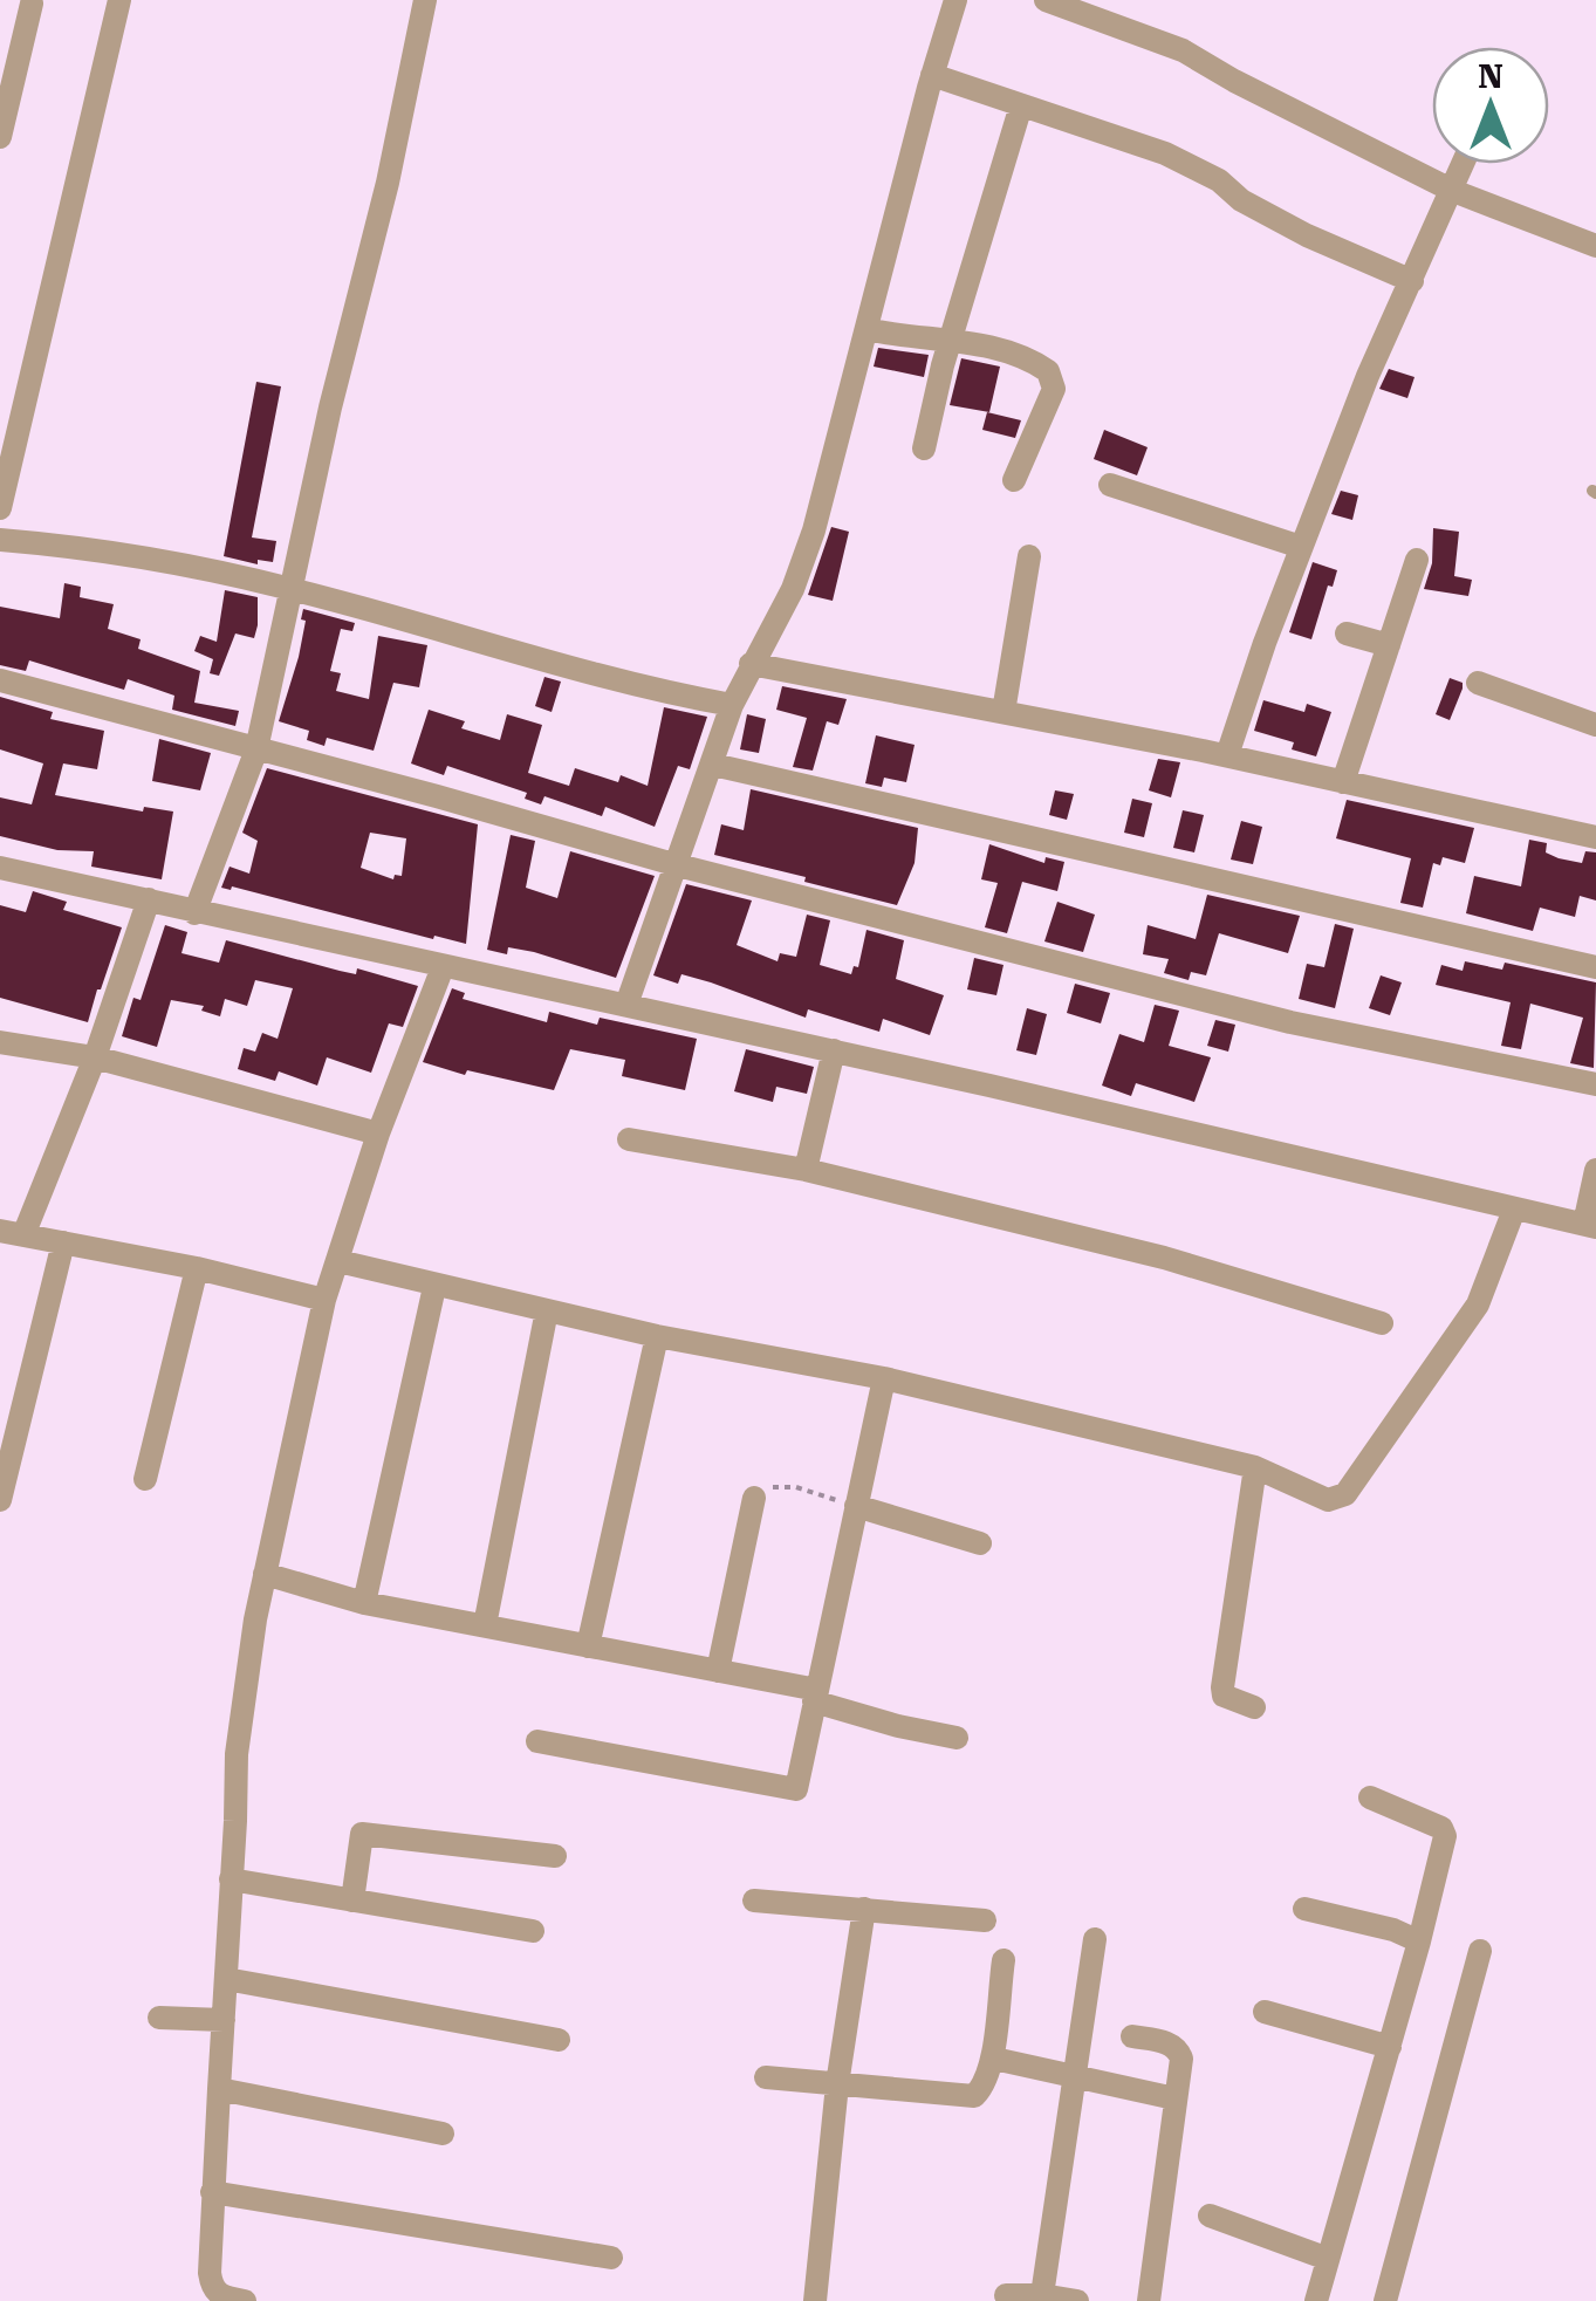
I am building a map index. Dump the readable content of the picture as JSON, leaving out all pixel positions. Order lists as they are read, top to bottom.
{
  "north": "top"
}
